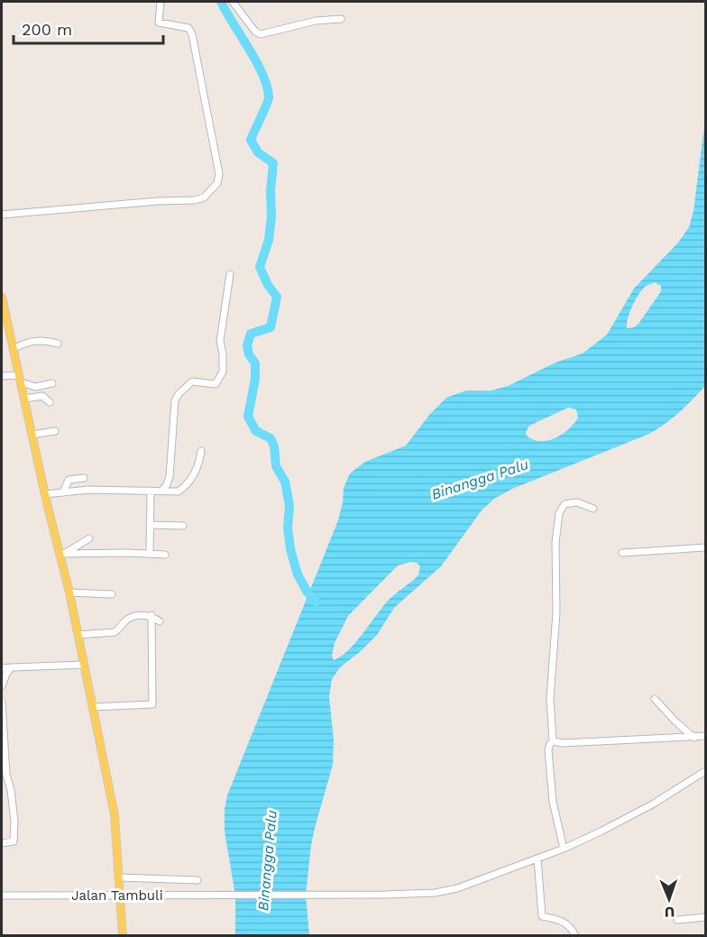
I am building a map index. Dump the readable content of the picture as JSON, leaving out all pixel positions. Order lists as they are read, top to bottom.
{
  "streets": {
    "street": ["Jalan Tambuli"]
  },
  "water": ["Binangga Palu"],
  "scale_bar": "200 m",
  "north": "bottom"
}
